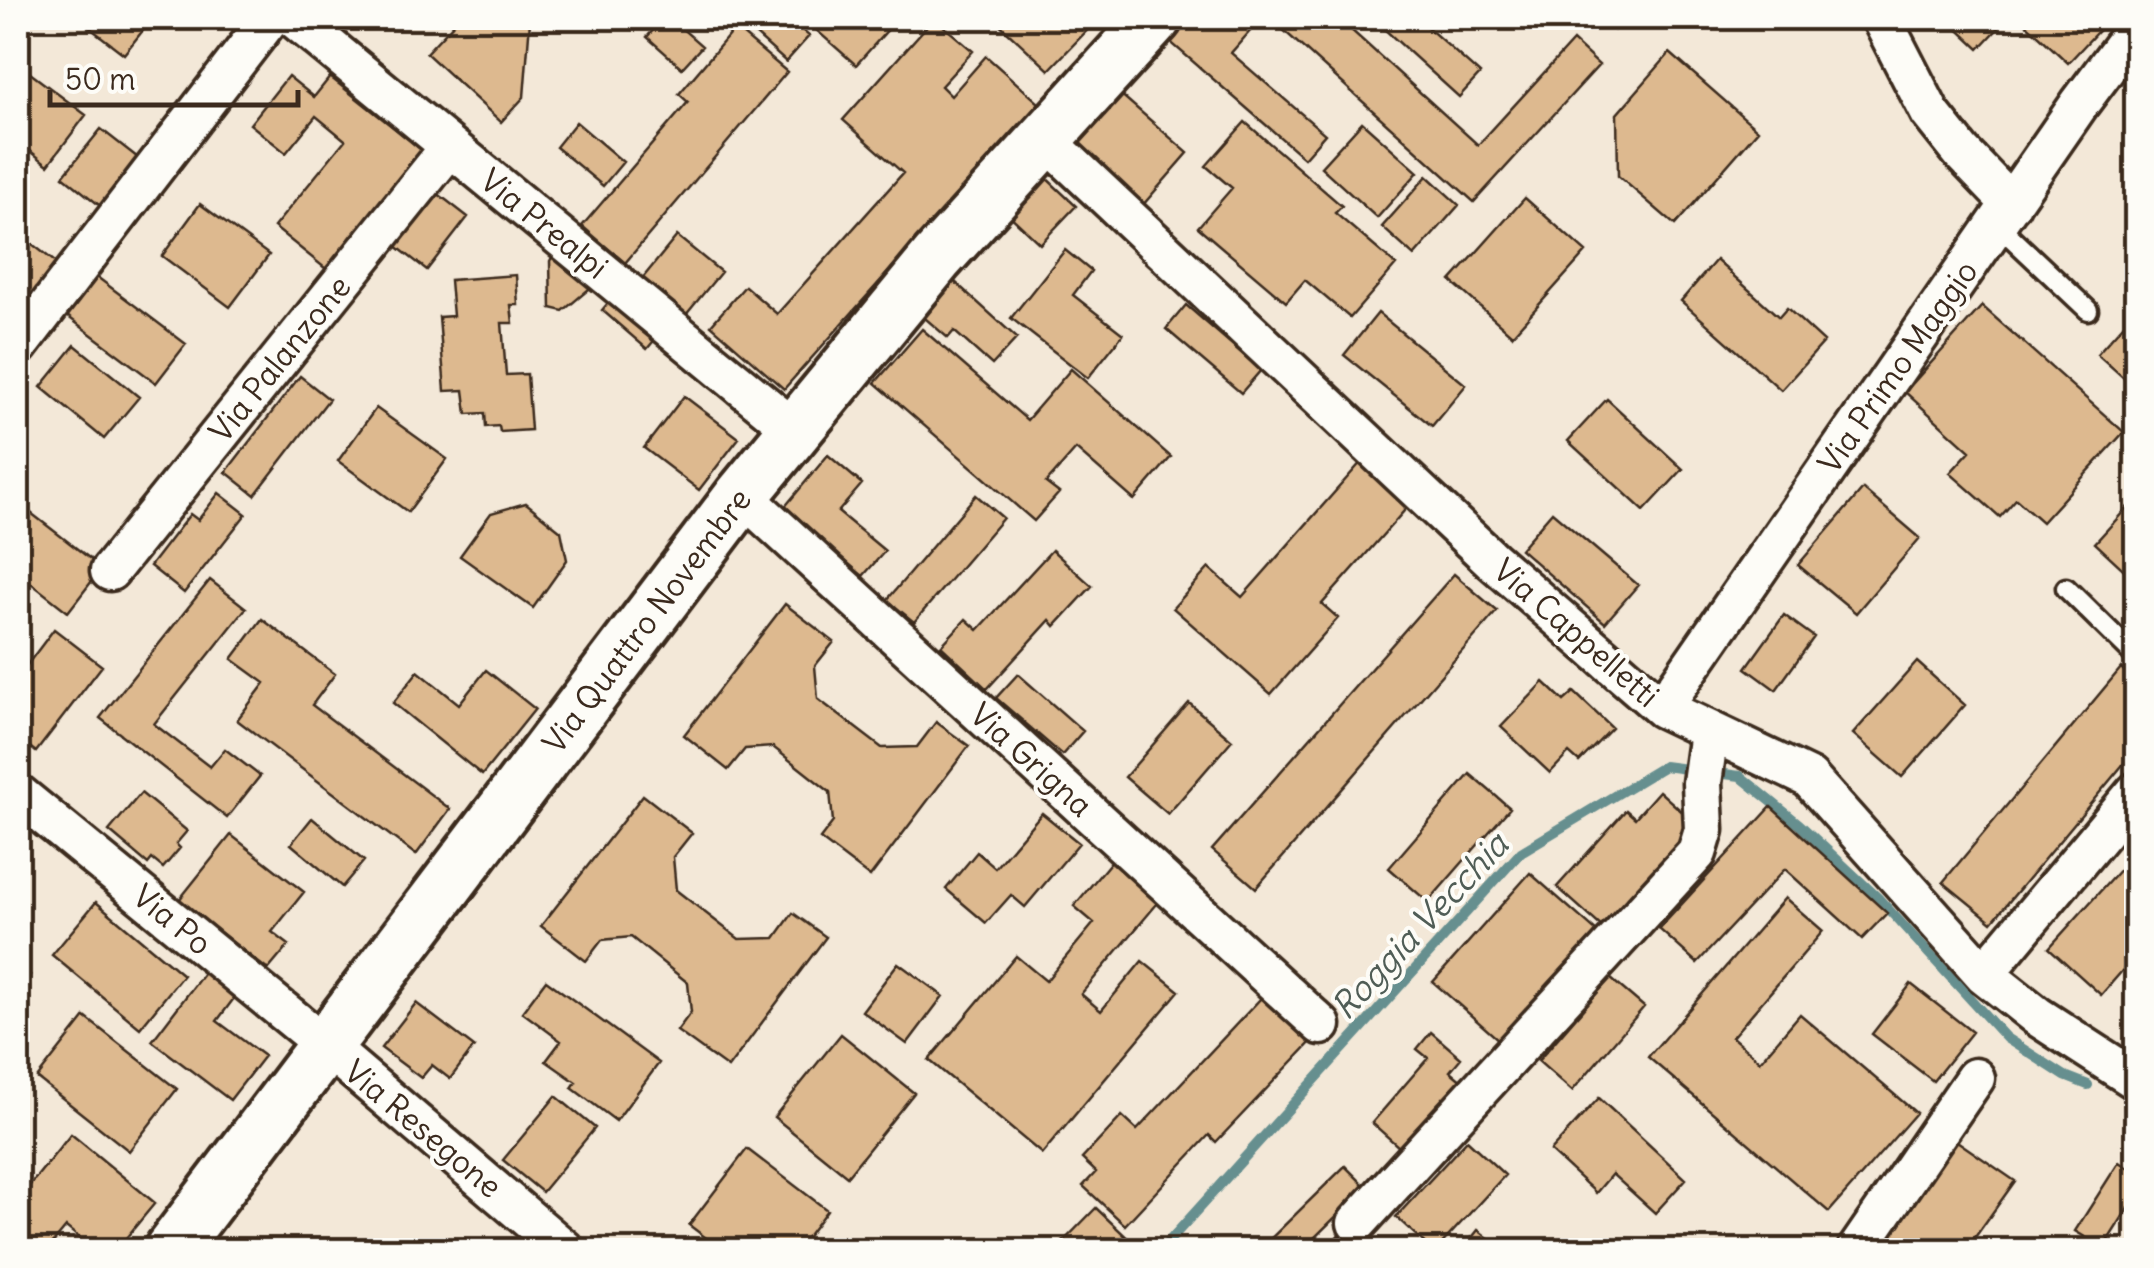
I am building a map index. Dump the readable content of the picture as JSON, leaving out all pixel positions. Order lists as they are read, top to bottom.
{
  "streets": {
    "street": [
      "Via Prealpi",
      "Via Palanzone",
      "Via Primo Maggio",
      "Via Quattro Novembre",
      "Via Cappelletti",
      "Via Grigna",
      "Via Po",
      "Via Resegone"
    ]
  },
  "crossings": [
    ["Via Prealpi", "Via Palanzone"],
    ["Via Prealpi", "Via Quattro Novembre"],
    ["Via Primo Maggio", "Via Cappelletti"],
    ["Via Quattro Novembre", "Via Cappelletti"],
    ["Via Quattro Novembre", "Via Grigna"],
    ["Via Quattro Novembre", "Via Po"],
    ["Via Quattro Novembre", "Via Resegone"],
    ["Via Po", "Via Resegone"]
  ],
  "water": ["Roggia Vecchia"],
  "scale_bar": "50 m"
}
